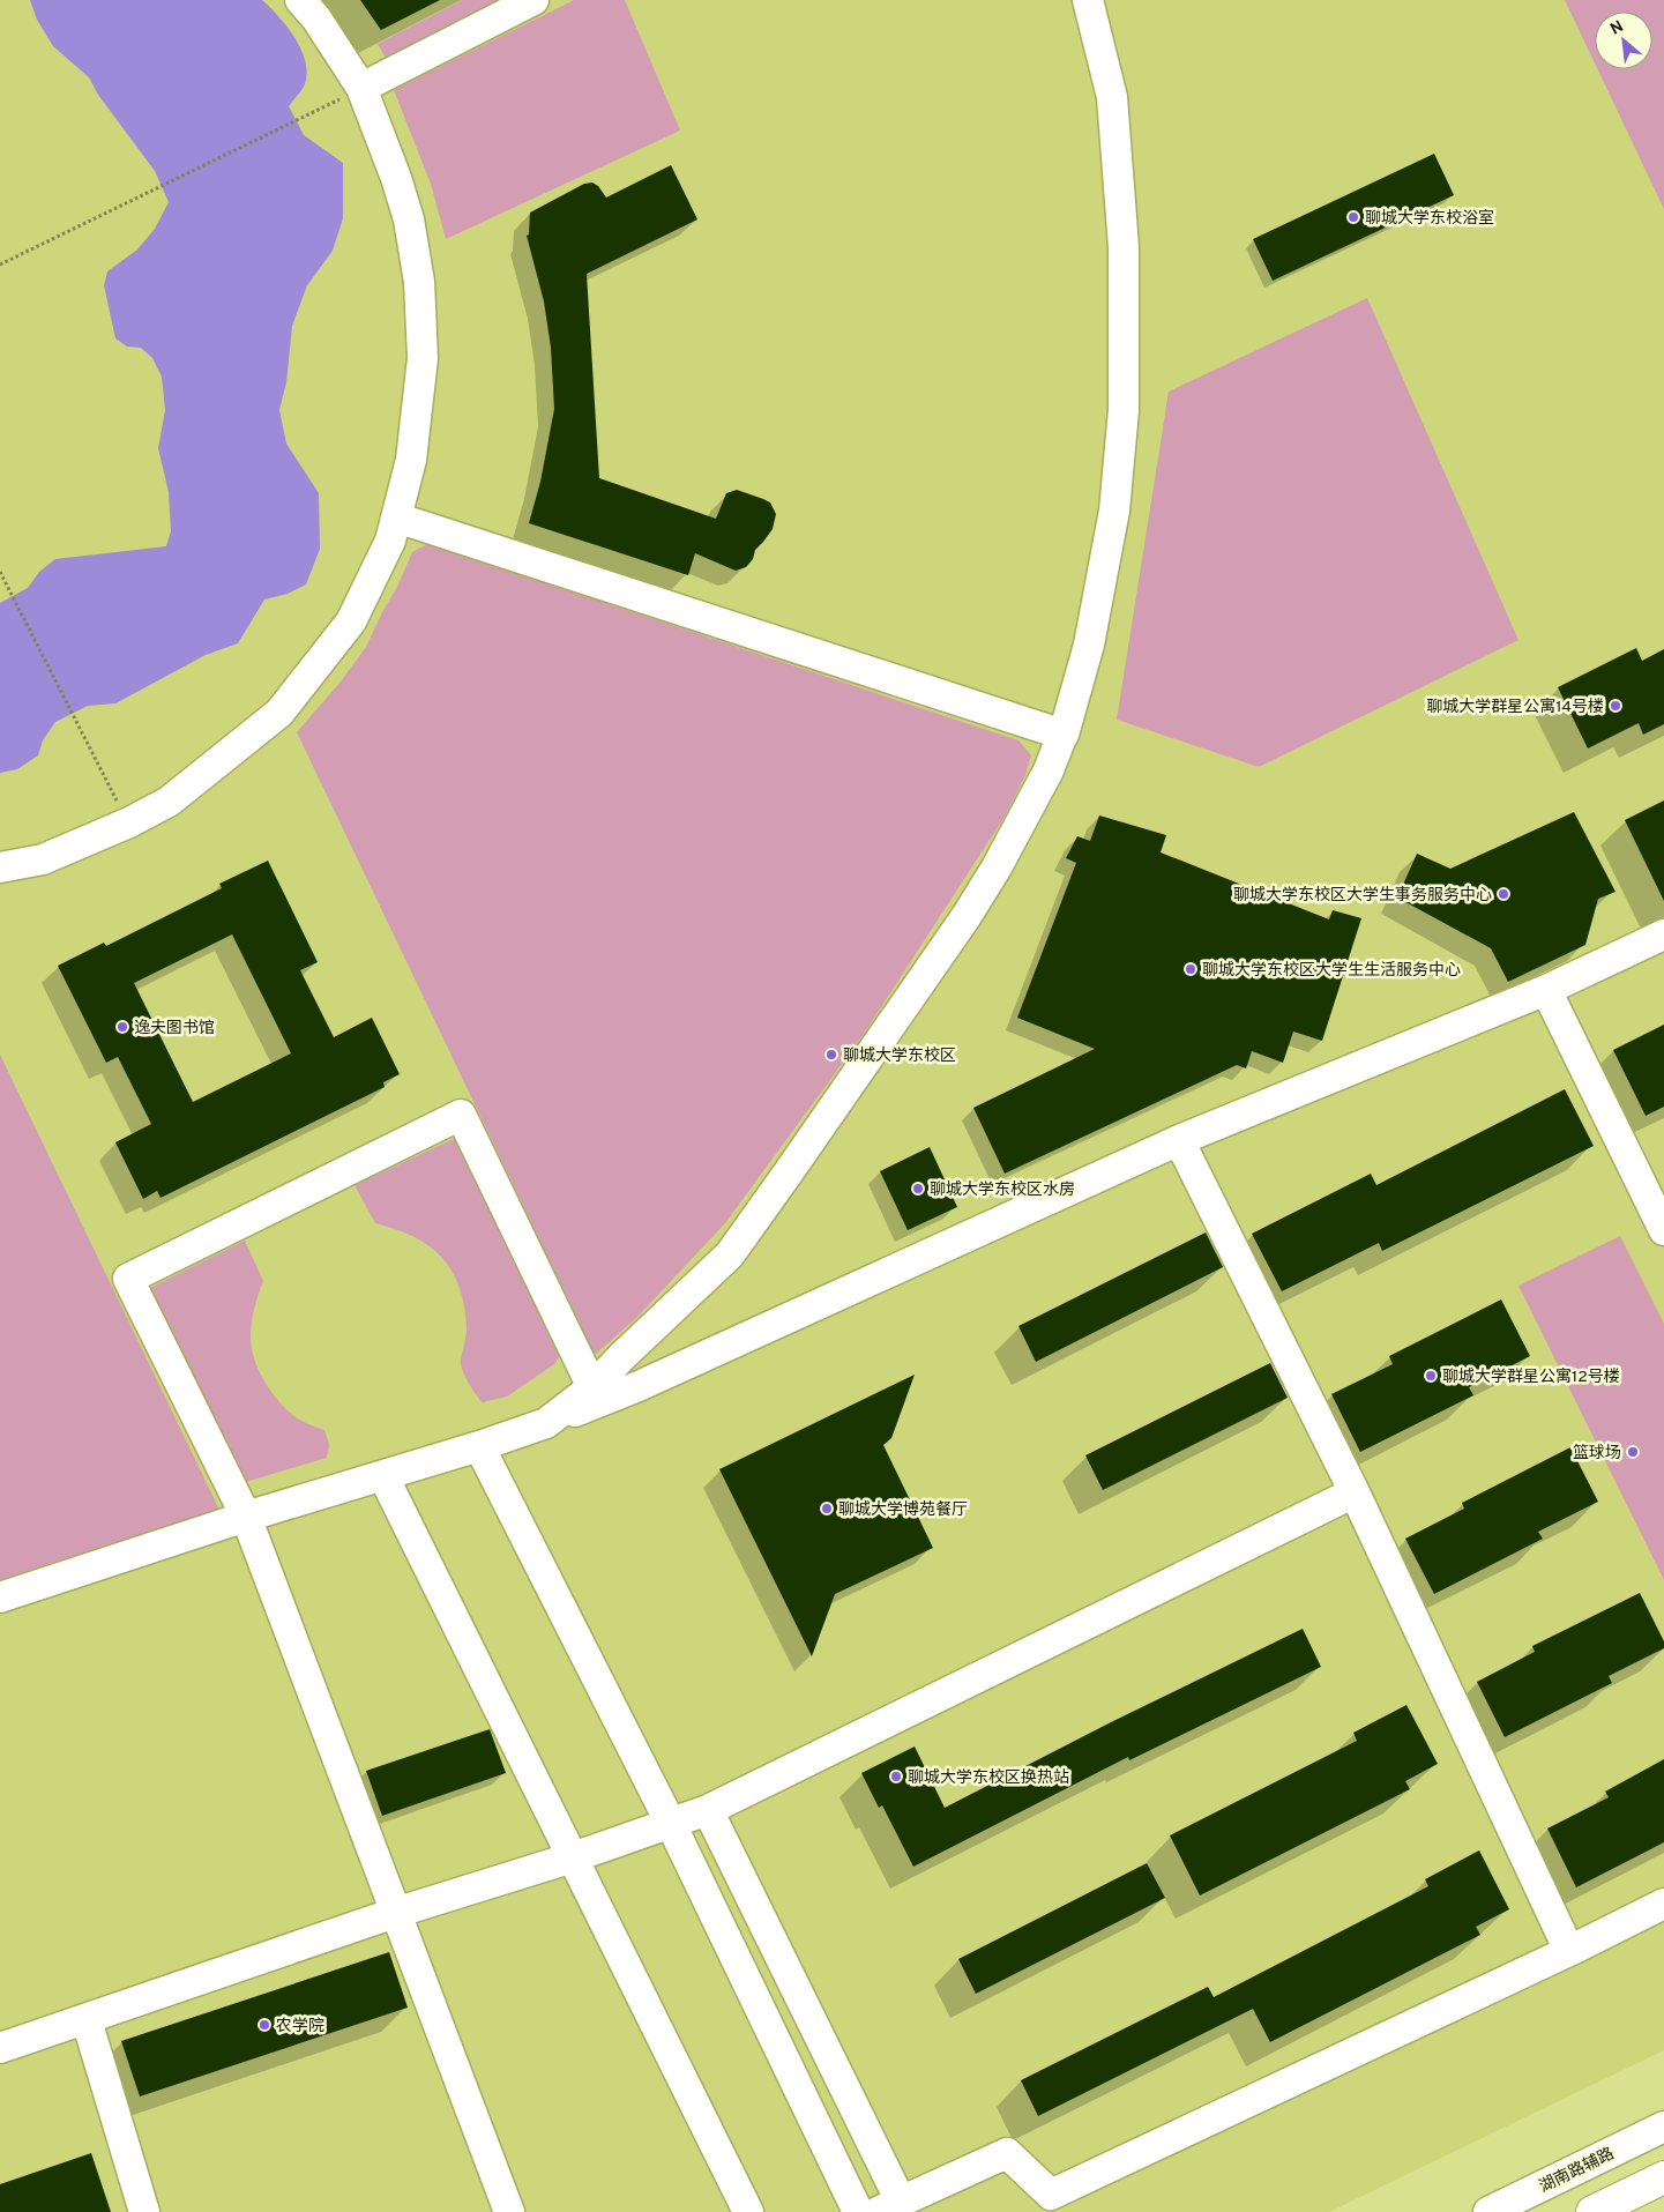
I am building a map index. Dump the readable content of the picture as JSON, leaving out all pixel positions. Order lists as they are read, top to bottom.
{
  "streets": {
    "street": ["湖南路辅路"]
  },
  "places": [
    "聊城大学东校浴室",
    "聊城大学群星公寓14号楼",
    "聊城大学东校区大学生事务服务中心",
    "聊城大学东校区大学生生活服务中心",
    "逸夫图书馆",
    "聊城大学东校区",
    "聊城大学东校区水房",
    "聊城大学群星公寓12号楼",
    "篮球场",
    "聊城大学博苑餐厅",
    "聊城大学东校区换热站",
    "农学院"
  ],
  "north": "top left"
}
